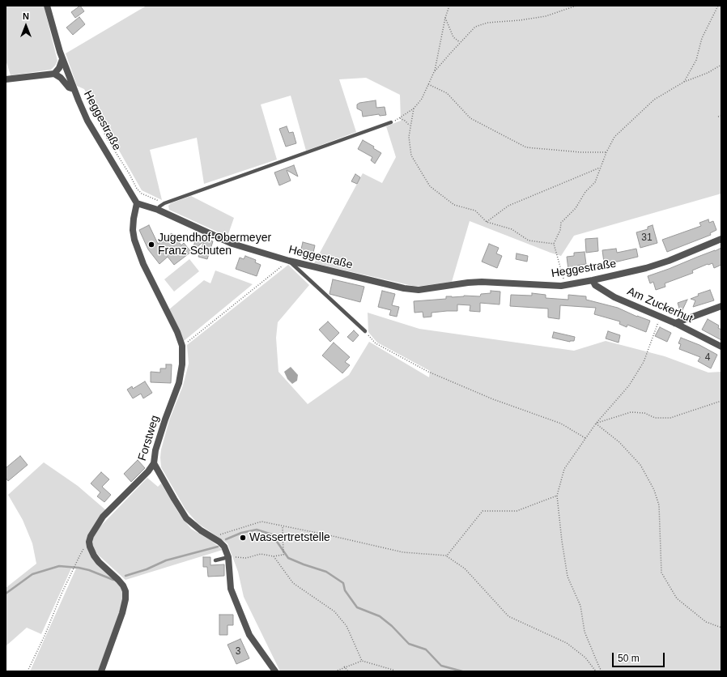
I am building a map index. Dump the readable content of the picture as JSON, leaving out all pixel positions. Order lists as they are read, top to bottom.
{
  "streets": {
    "street": ["Heggestraße", "Am Zuckerhut", "Forstweg"]
  },
  "crossings": [
    ["Heggestraße", "Am Zuckerhut"],
    ["Heggestraße", "Forstweg"]
  ],
  "places": ["Jugendhof-Obermeyer Franz Schuten", "Wassertretstelle"],
  "house_numbers": ["31", "4", "3"],
  "scale_bar": "50 m",
  "north": "top"
}
